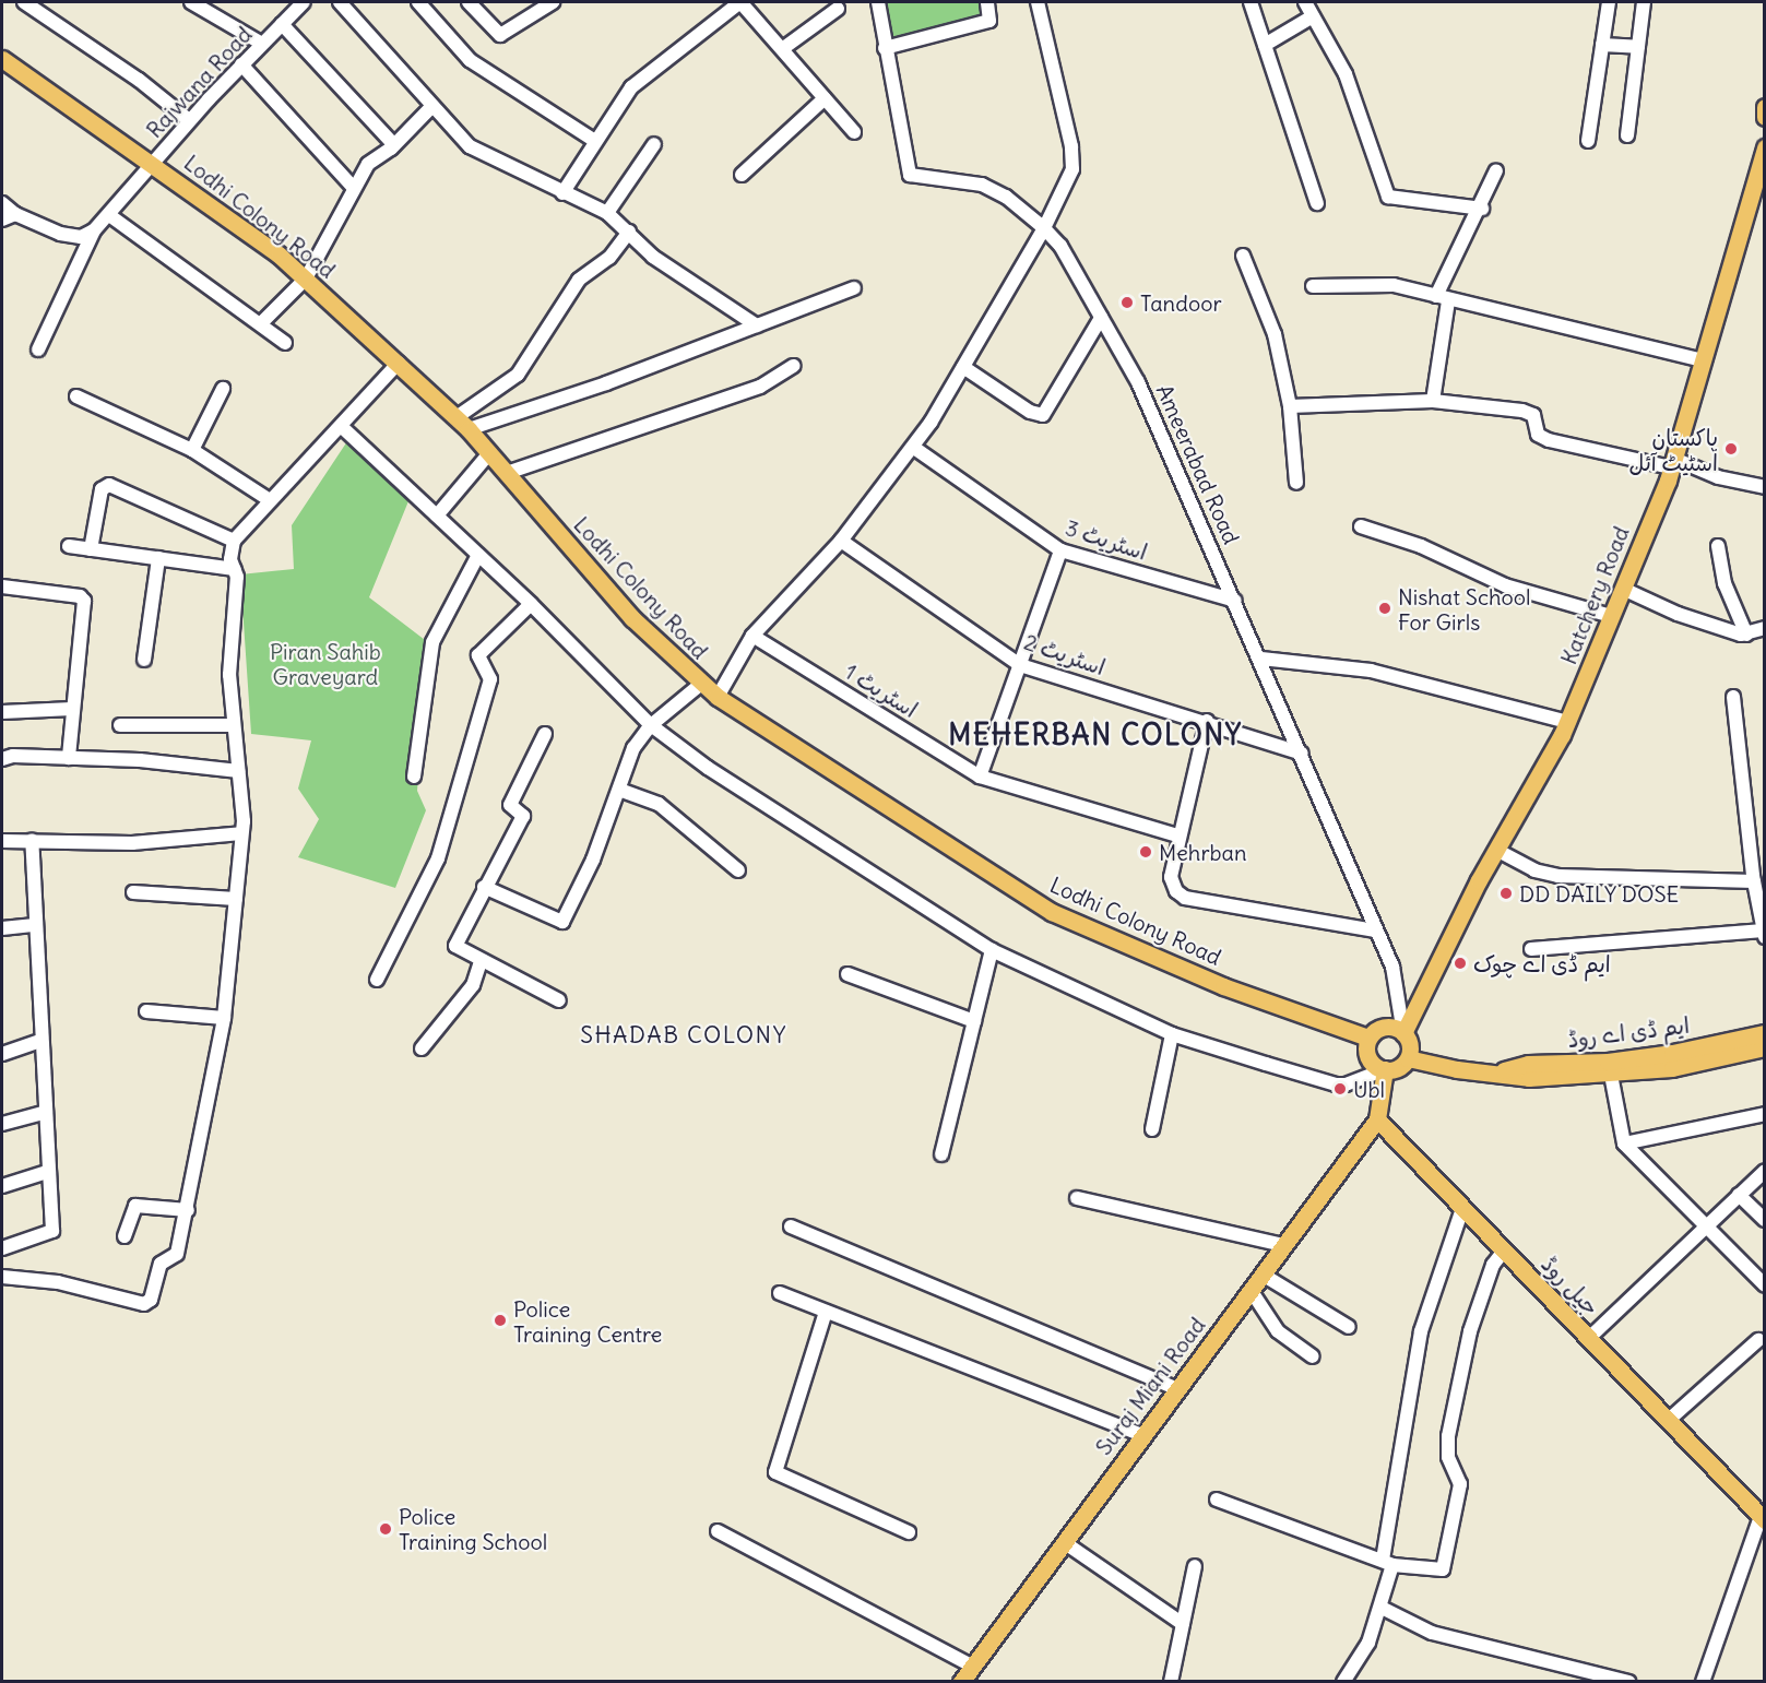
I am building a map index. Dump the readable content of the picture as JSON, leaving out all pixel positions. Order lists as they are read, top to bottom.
{
  "streets": {
    "main road": [
      "Lodhi Colony Road",
      "Katchery Road",
      "ایم ڈی اے روڈ",
      "جیل روڈ",
      "Suraj Miani Road"
    ],
    "street": [
      "Rajwana Road",
      "Ameerabad Road",
      "اسٹریٹ 3",
      "اسٹریٹ 2",
      "اسٹریٹ 1"
    ]
  },
  "crossings": [
    ["Rajwana Road", "Lodhi Colony Road"],
    ["Lodhi Colony Road", "Ameerabad Road"],
    ["Lodhi Colony Road", "Katchery Road"],
    ["Lodhi Colony Road", "ایم ڈی اے روڈ"],
    ["Ameerabad Road", "اسٹریٹ 3"],
    ["Ameerabad Road", "Katchery Road"],
    ["Ameerabad Road", "اسٹریٹ 2"],
    ["Ameerabad Road", "ایم ڈی اے روڈ"],
    ["Katchery Road", "ایم ڈی اے روڈ"],
    ["جیل روڈ", "Suraj Miani Road"]
  ],
  "districts": ["MEHERBAN COLONY", "SHADAB COLONY"],
  "parks": ["Piran Sahib Graveyard"],
  "places": [
    "Tandoor",
    "پاکستان اسٹیٹ آئل",
    "Nishat School For Girls",
    "Mehrban",
    "DD DAILY DOSE",
    "ایم ڈی اے چوک",
    "Ubl",
    "Police Training Centre",
    "Police Training School"
  ]
}
